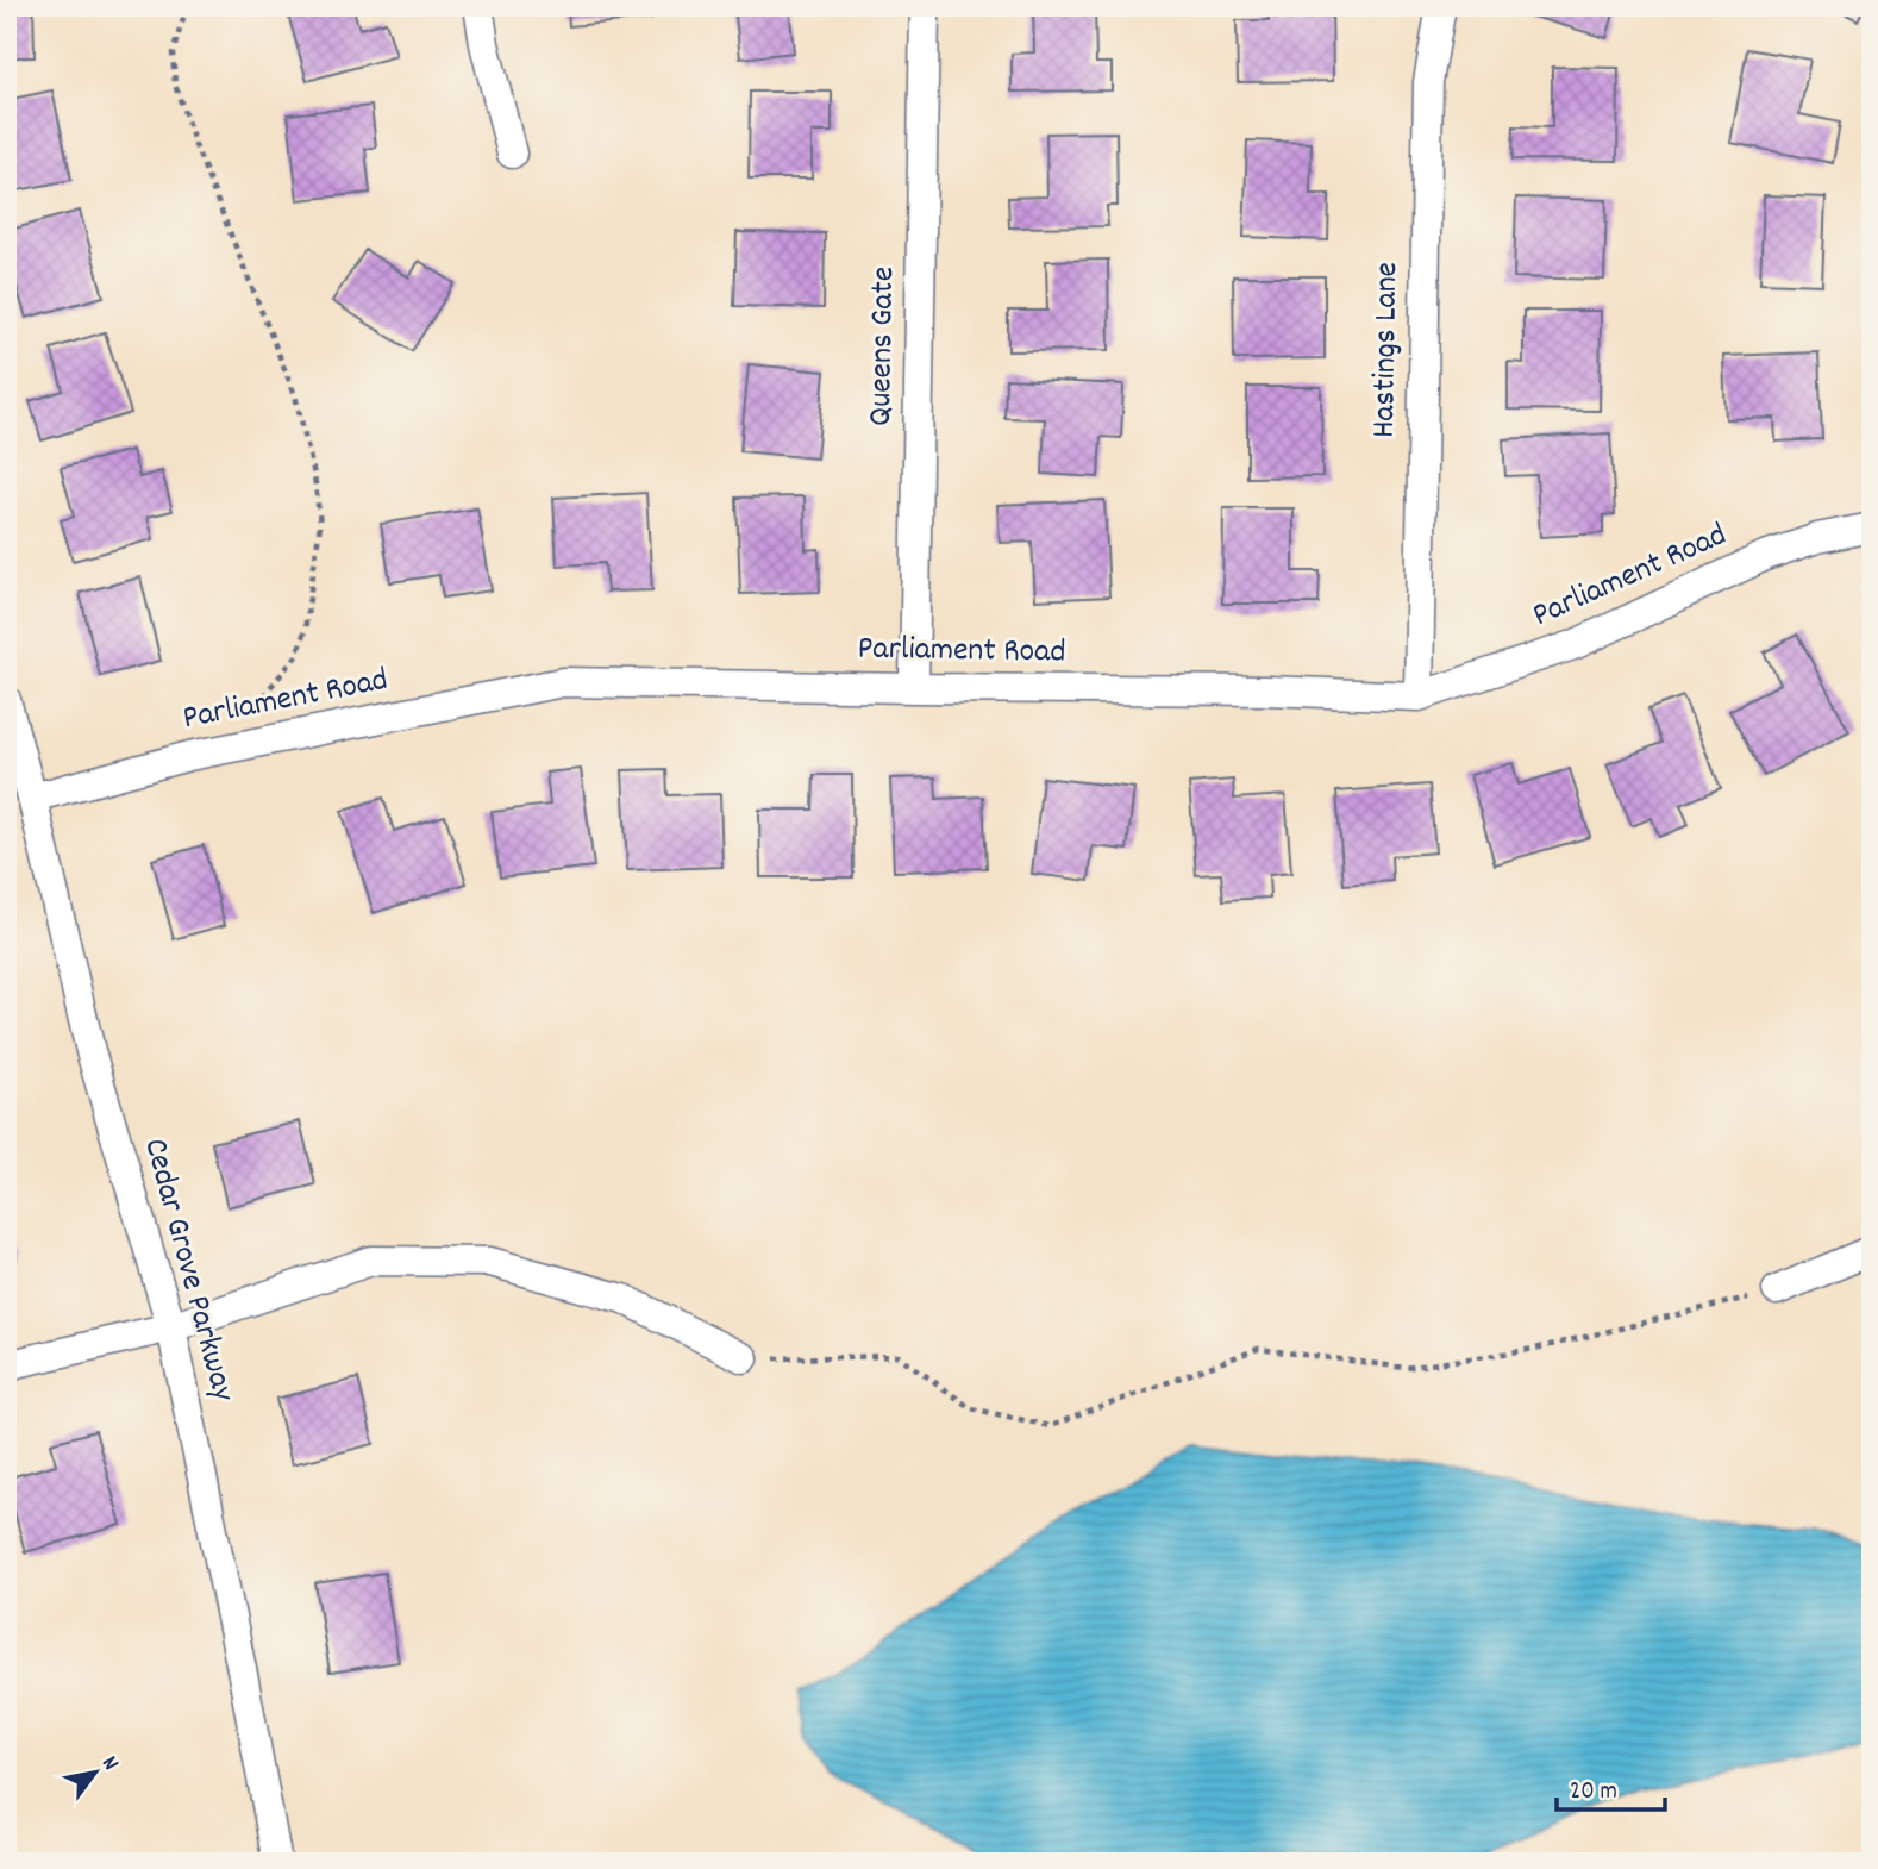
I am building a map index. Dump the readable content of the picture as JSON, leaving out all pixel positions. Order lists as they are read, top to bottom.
{
  "streets": {
    "street": [
      "Queens Gate",
      "Hastings Lane",
      "Parliament Road",
      "Cedar Grove Parkway"
    ]
  },
  "crossings": [
    ["Queens Gate", "Parliament Road"],
    ["Hastings Lane", "Parliament Road"],
    ["Parliament Road", "Cedar Grove Parkway"]
  ],
  "scale_bar": "20 m",
  "north": "top right"
}
